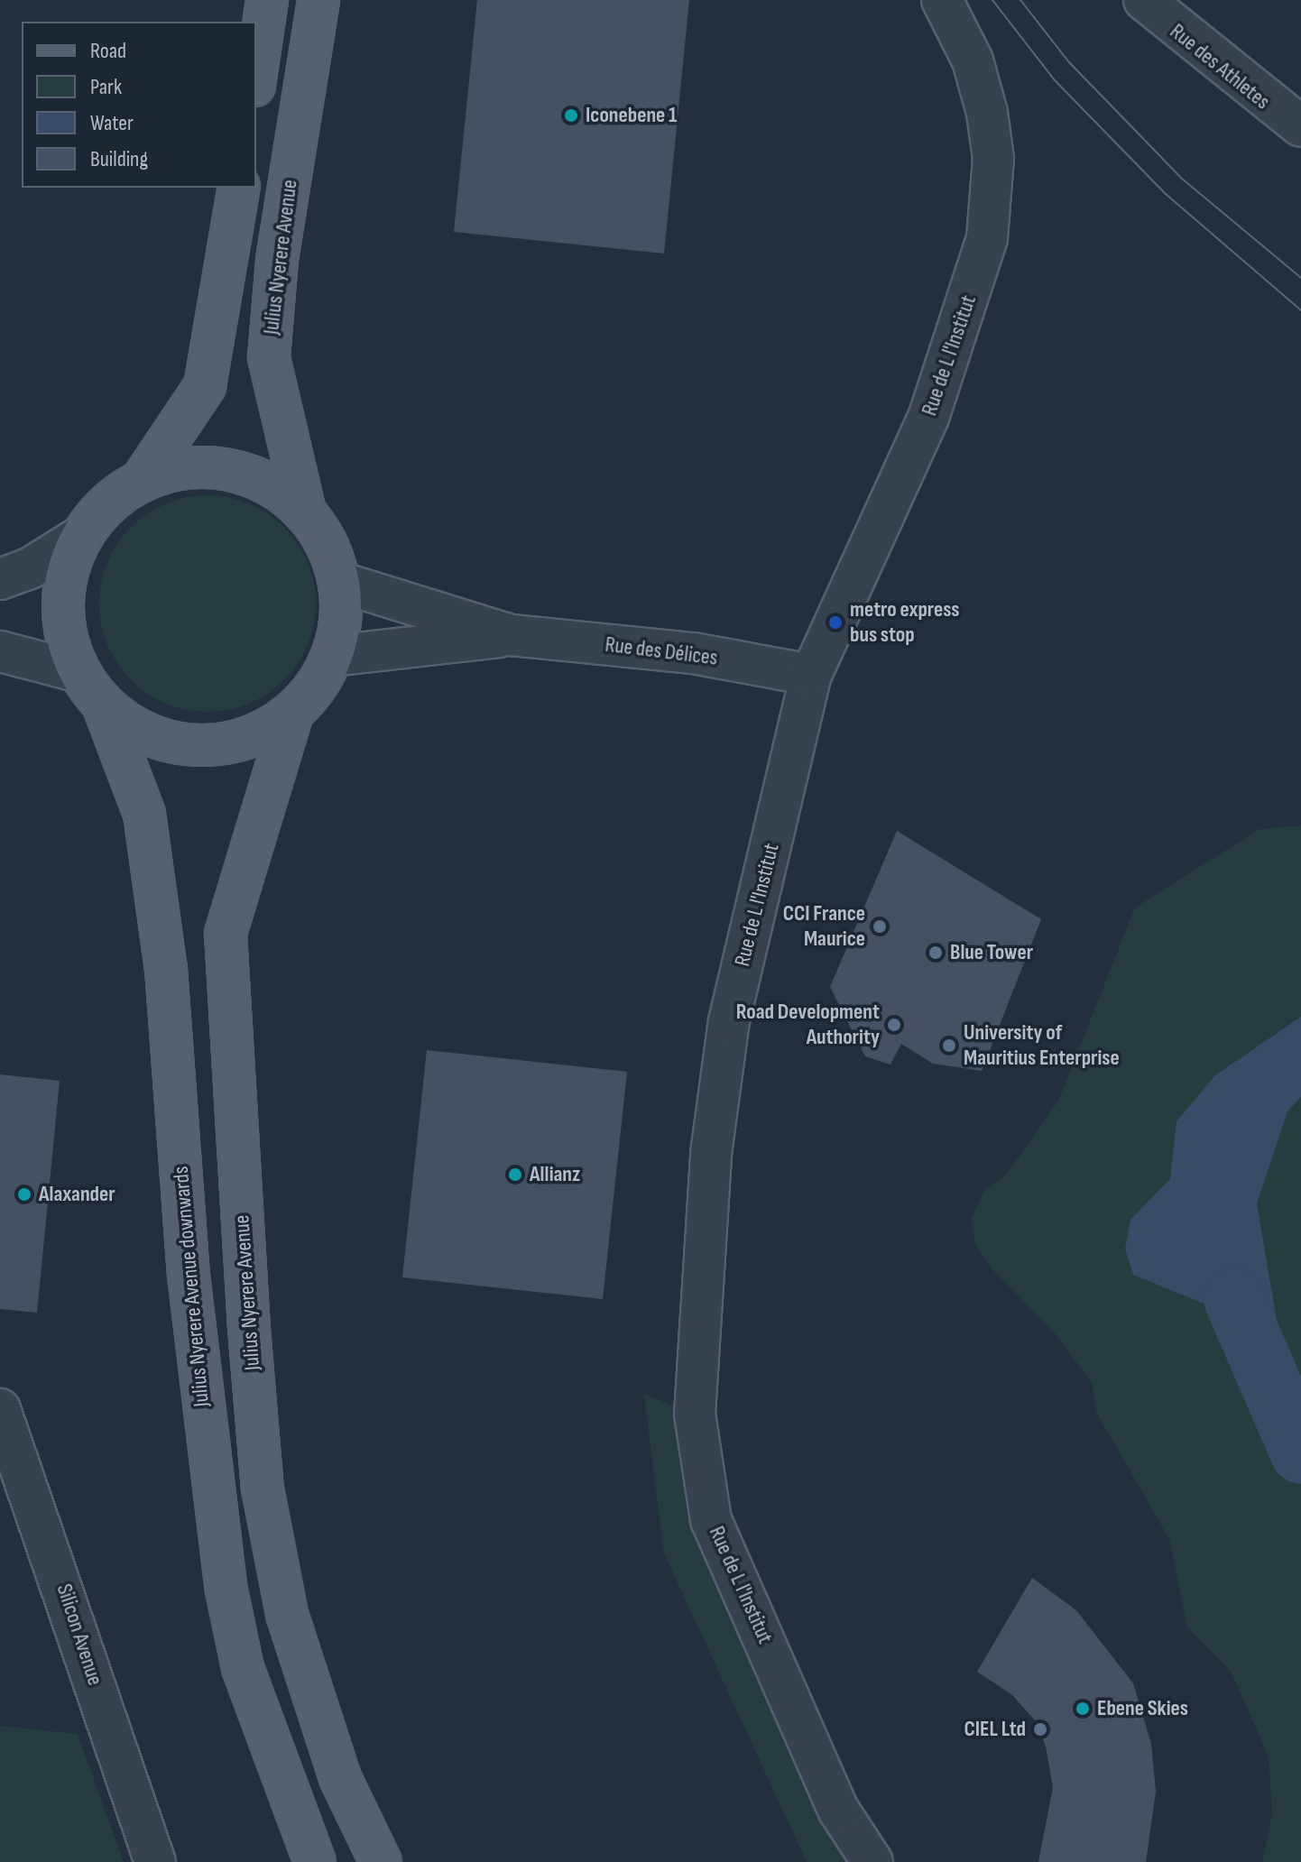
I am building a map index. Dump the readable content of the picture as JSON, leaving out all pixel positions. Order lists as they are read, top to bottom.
{
  "streets": {
    "main road": ["Julius Nyerere Avenue", "Julius Nyerere Avenue downwards"],
    "street": [
      "Rue des Athletes",
      "Rue de L l'Institut",
      "Rue des Délices",
      "Silicon Avenue"
    ]
  },
  "crossings": [
    ["Rue de L l'Institut", "Rue des Délices"]
  ],
  "places": [
    "Iconebene 1",
    "metro express bus stop",
    "CCI France Maurice",
    "Blue Tower",
    "Road Development Authority",
    "University of Mauritius Enterprise",
    "Allianz",
    "Alaxander",
    "Ebene Skies",
    "CIEL Ltd"
  ],
  "legend": [
    "Road",
    "Park",
    "Water",
    "Building"
  ]
}
